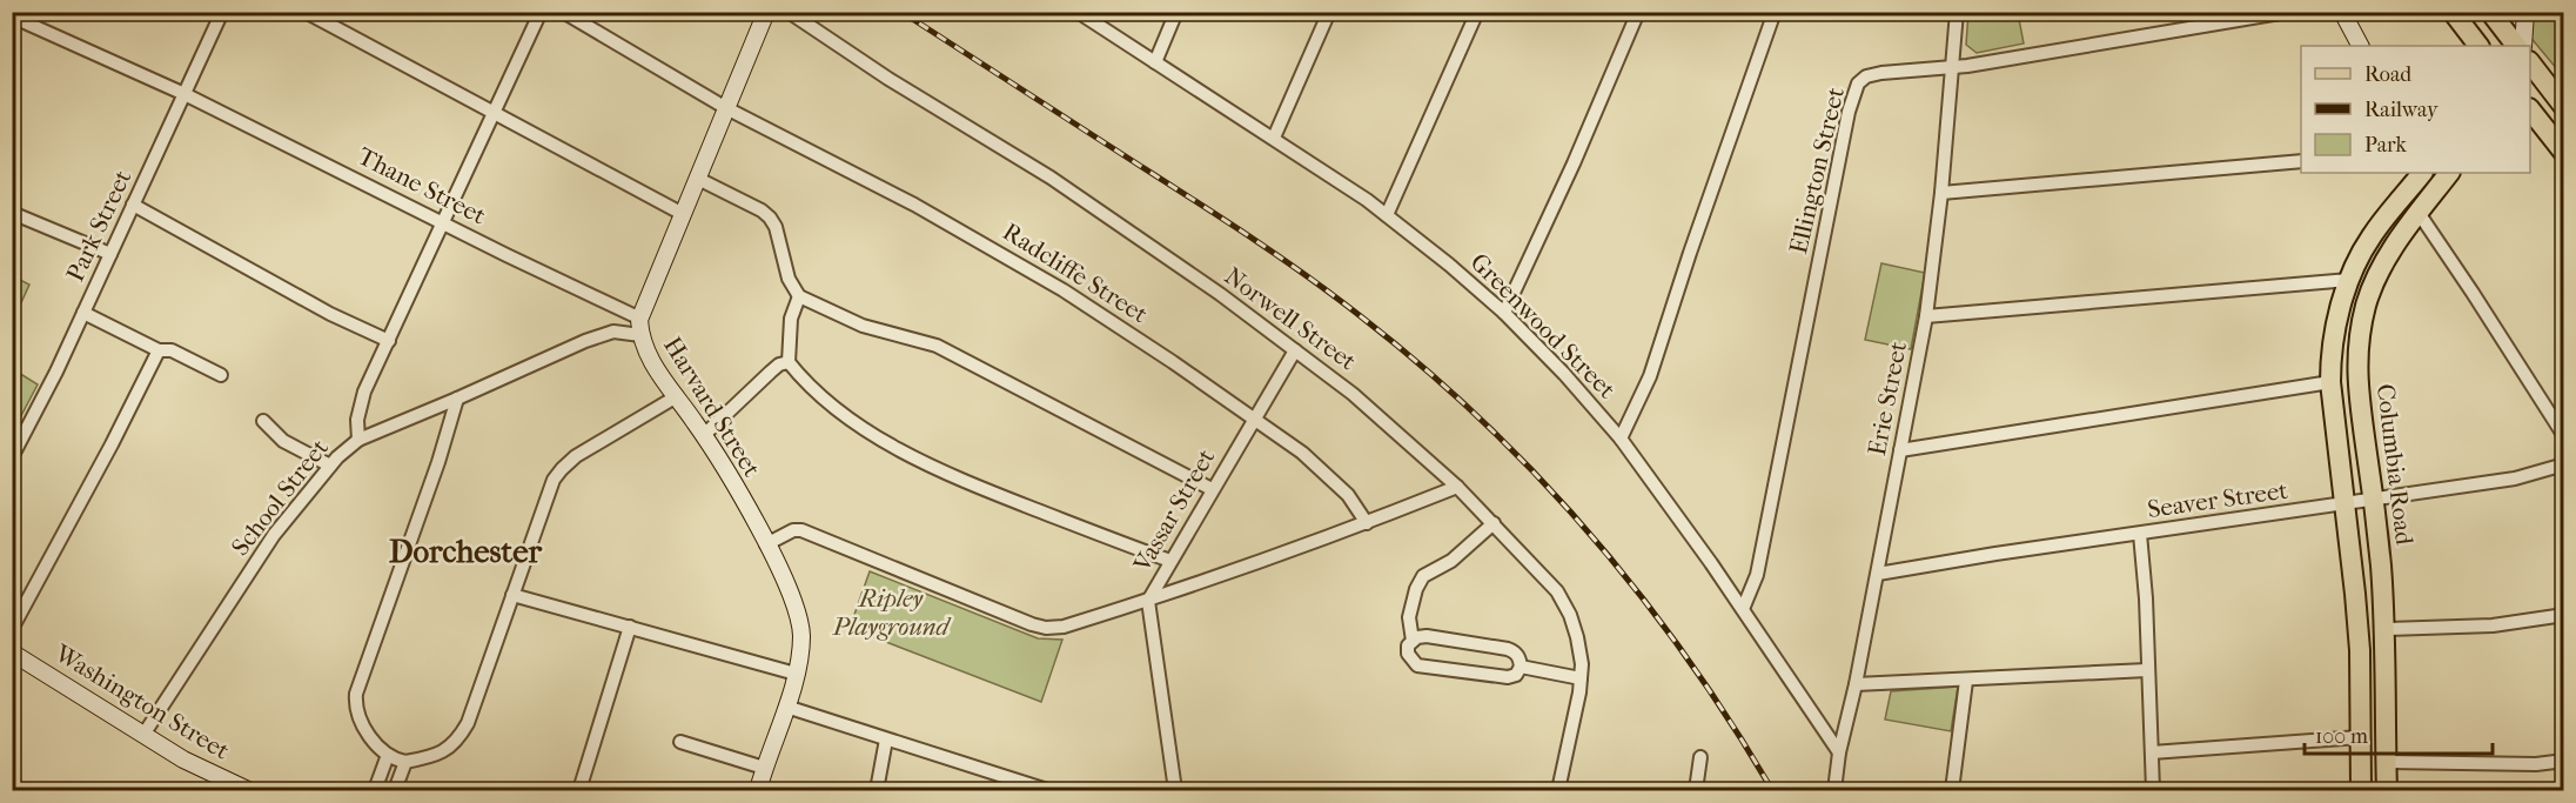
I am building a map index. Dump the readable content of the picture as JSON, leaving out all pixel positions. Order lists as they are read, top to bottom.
{
  "streets": {
    "main road": ["Harvard Street", "Columbia Road", "Washington Street"],
    "street": [
      "Ellington Street",
      "Thane Street",
      "Park Street",
      "Radcliffe Street",
      "Norwell Street",
      "Greenwood Street",
      "Erie Street",
      "School Street",
      "Seaver Street",
      "Vassar Street"
    ]
  },
  "crossings": [
    ["Ellington Street", "Greenwood Street"],
    ["Ellington Street", "Erie Street"],
    ["Thane Street", "Park Street"],
    ["Thane Street", "Harvard Street"],
    ["Thane Street", "School Street"],
    ["Radcliffe Street", "Harvard Street"],
    ["Radcliffe Street", "Vassar Street"],
    ["Norwell Street", "Vassar Street"],
    ["Greenwood Street", "Erie Street"],
    ["Erie Street", "Seaver Street"],
    ["Harvard Street", "School Street"],
    ["Columbia Road", "Seaver Street"],
    ["School Street", "Washington Street"]
  ],
  "districts": ["Dorchester"],
  "parks": ["Ripley Playground"],
  "legend": ["Road", "Railway", "Park"],
  "scale_bar": "100 m"
}
